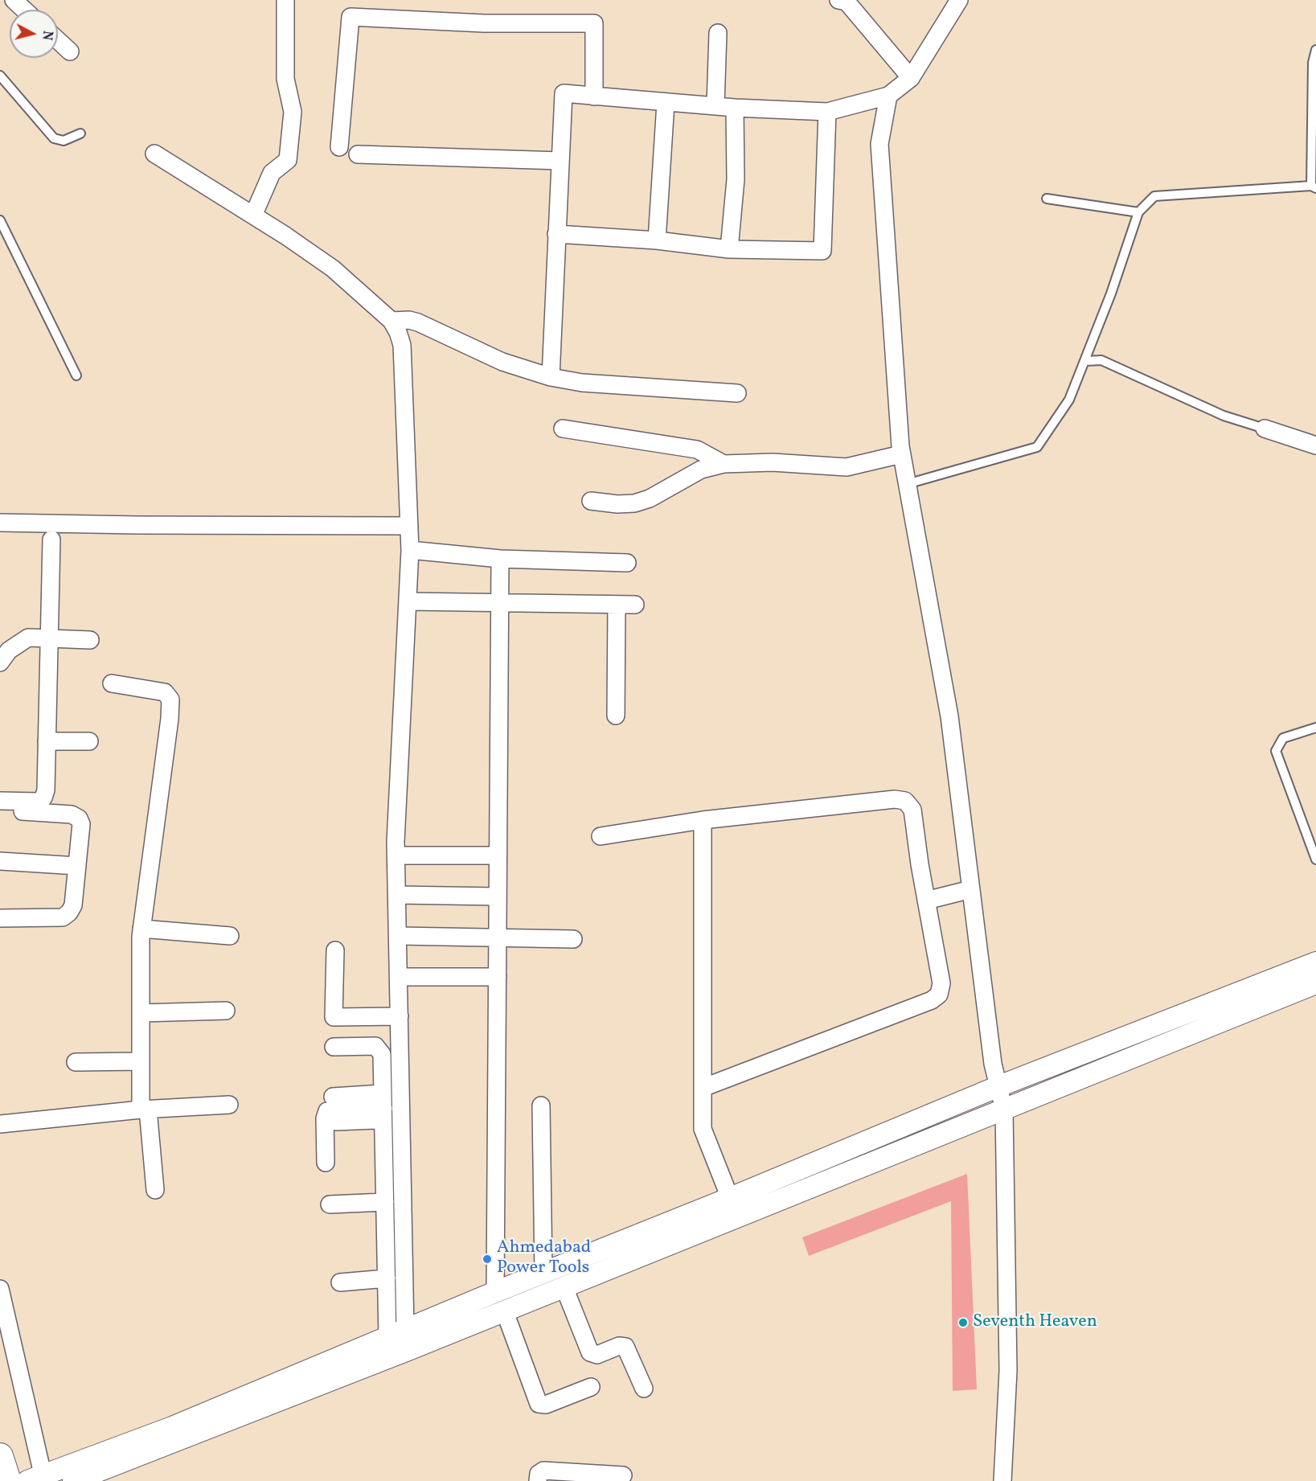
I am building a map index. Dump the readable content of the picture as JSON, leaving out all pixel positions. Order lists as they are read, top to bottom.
{
  "places": ["Ahmedabad Power Tools", "Seventh Heaven"],
  "north": "right"
}
